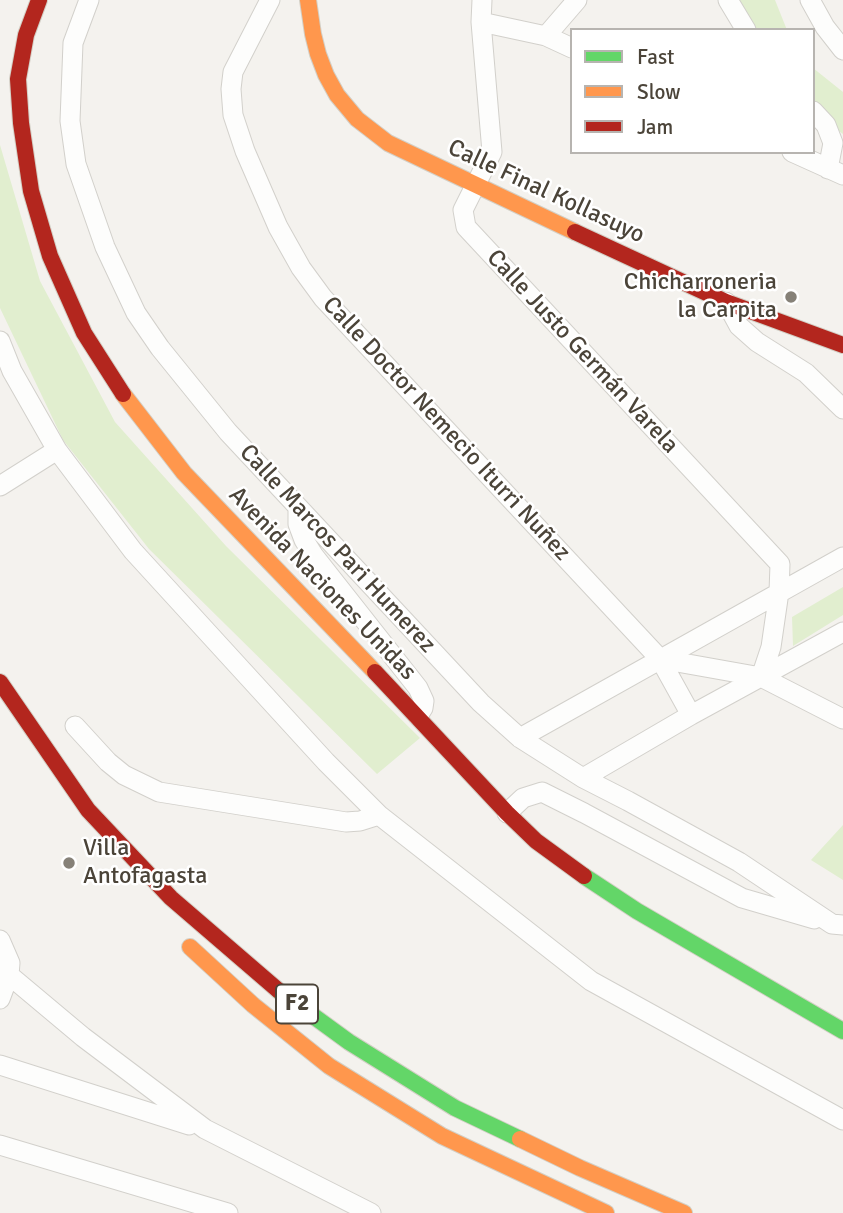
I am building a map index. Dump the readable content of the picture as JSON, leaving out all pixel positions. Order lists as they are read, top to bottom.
{
  "streets": {
    "main road": ["Calle Final Kollasuyo", "Avenida Naciones Unidas", "F2"],
    "street": ["Calle Justo Germán Varela", "Calle Doctor Nemecio Iturri Nuñez", "Calle Marcos Pari Humerez"]
  },
  "crossings": [
    ["Calle Final Kollasuyo", "Calle Justo Germán Varela"]
  ],
  "places": ["Chicharroneria la Carpita", "Villa Antofagasta"],
  "legend": ["Fast", "Slow", "Jam"]
}
